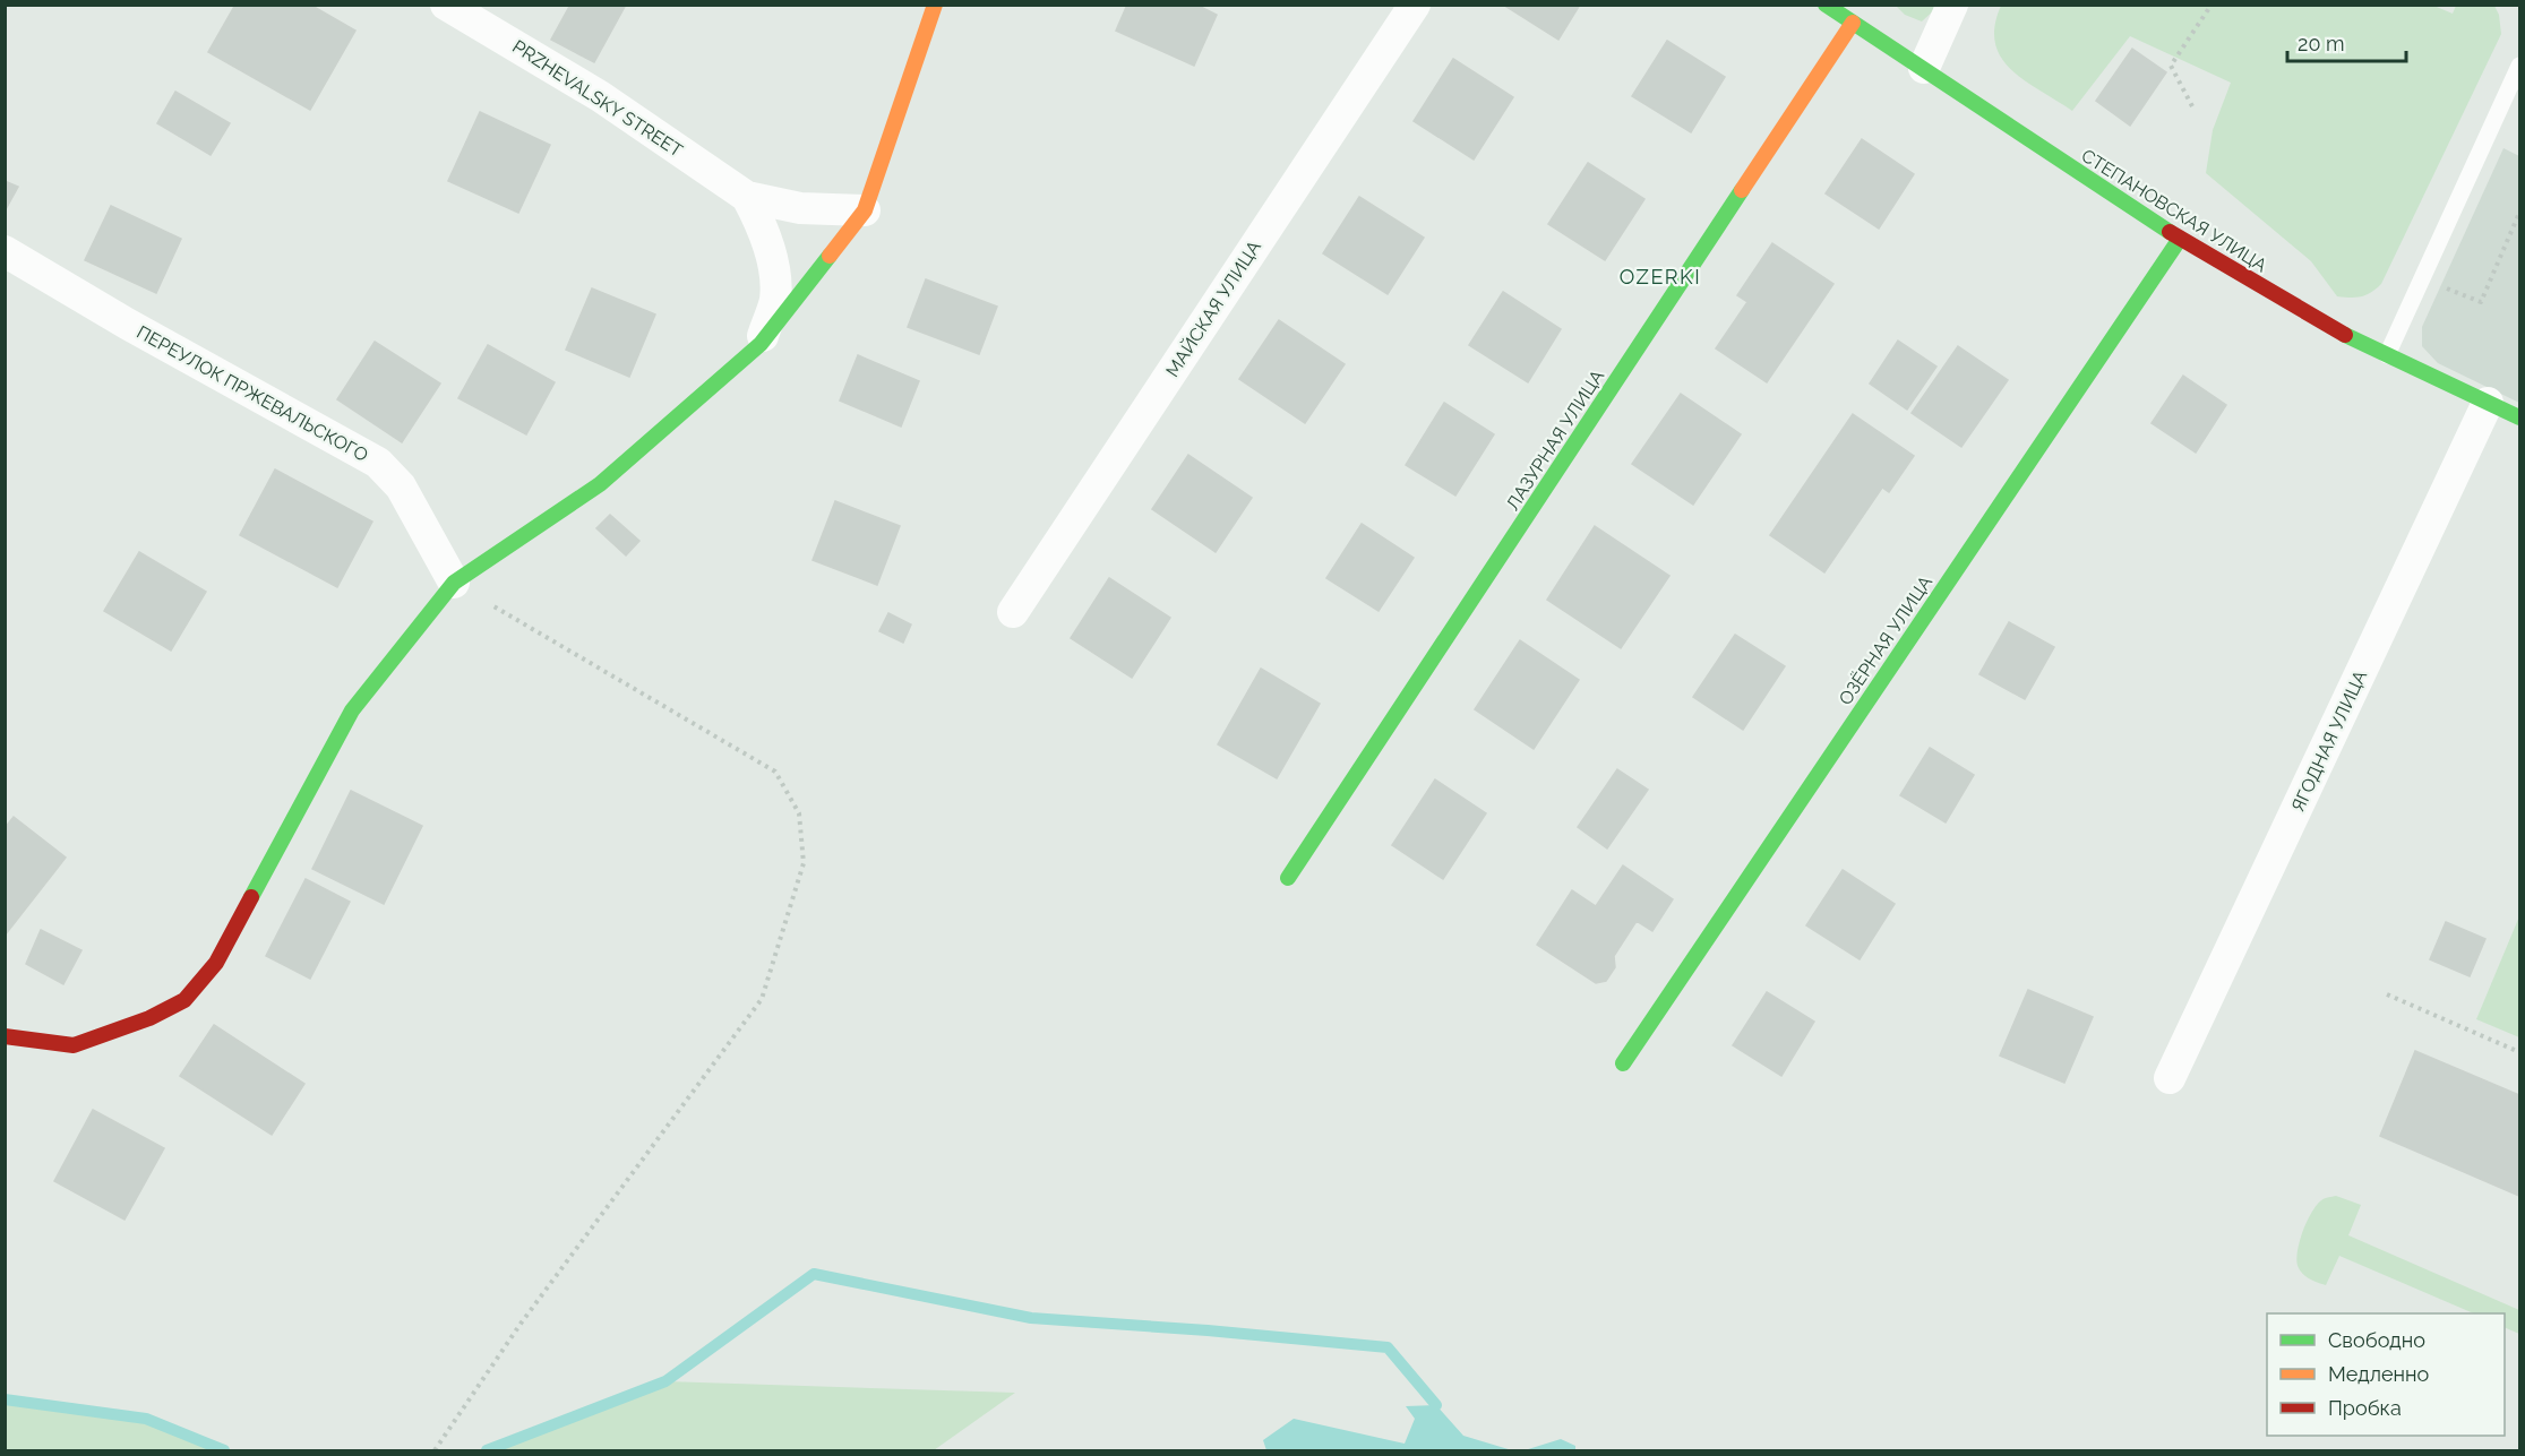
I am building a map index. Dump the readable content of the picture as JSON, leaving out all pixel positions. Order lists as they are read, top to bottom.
{
  "streets": {
    "street": [
      "PRZHEVALSKY STREET",
      "СТЕПАНОВСКАЯ УЛИЦА",
      "МАЙСКАЯ УЛИЦА",
      "ПЕРЕУЛОК ПРЖЕВАЛЬСКОГО",
      "ЛАЗУРНАЯ УЛИЦА",
      "ОЗЁРНАЯ УЛИЦА",
      "ЯГОДНАЯ УЛИЦА"
    ]
  },
  "crossings": [
    ["СТЕПАНОВСКАЯ УЛИЦА", "ЛАЗУРНАЯ УЛИЦА"],
    ["СТЕПАНОВСКАЯ УЛИЦА", "ОЗЁРНАЯ УЛИЦА"],
    ["СТЕПАНОВСКАЯ УЛИЦА", "ЯГОДНАЯ УЛИЦА"]
  ],
  "districts": ["OZERKI"],
  "legend": ["Свободно", "Медленно", "Пробка"],
  "scale_bar": "20 m"
}
